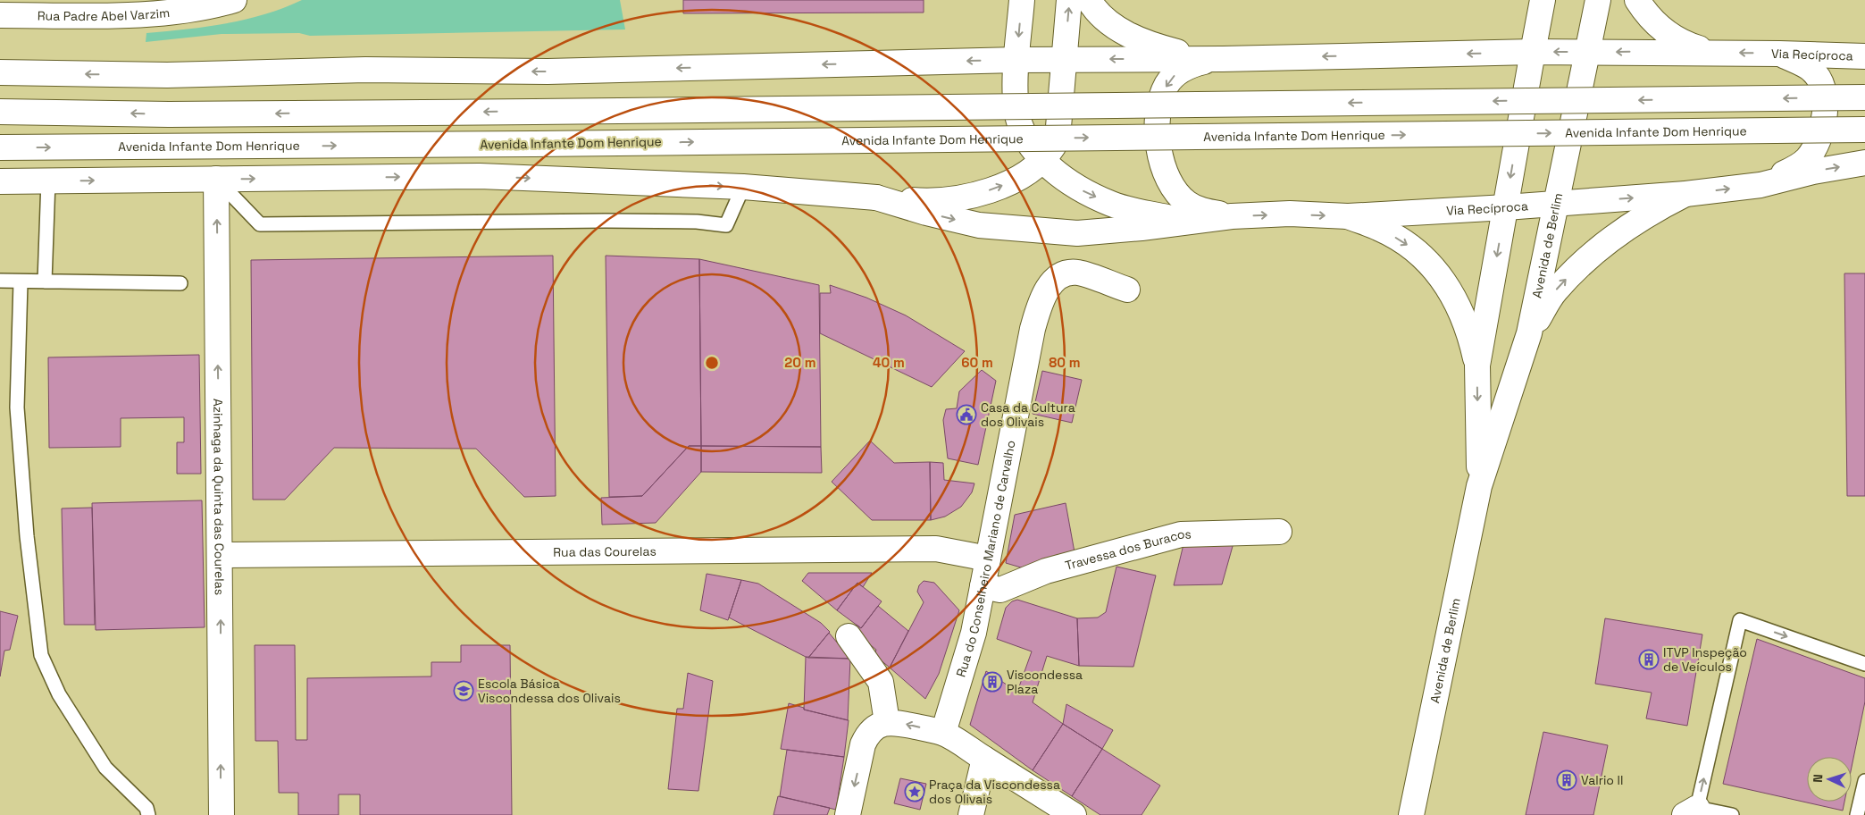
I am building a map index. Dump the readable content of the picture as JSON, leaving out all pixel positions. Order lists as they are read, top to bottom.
{
  "streets": {
    "main road": [
      "Rua Padre Abel Varzim",
      "Via Recíproca",
      "Avenida Infante Dom Henrique",
      "Avenida de Berlim",
      "Azinhaga da Quinta das Courelas",
      "Travessa dos Buracos",
      "Rua das Courelas",
      "Rua do Conselheiro Mariano de Carvalho"
    ]
  },
  "crossings": [
    ["Via Recíproca", "Avenida de Berlim"],
    ["Azinhaga da Quinta das Courelas", "Rua das Courelas"],
    ["Travessa dos Buracos", "Rua do Conselheiro Mariano de Carvalho"],
    ["Rua das Courelas", "Rua do Conselheiro Mariano de Carvalho"]
  ],
  "one_way": ["Azinhaga da Quinta das Courelas"],
  "places": {
    "public building": ["Casa da Cultura dos Olivais"],
    "building": ["ITVP Inspeção de Veículos", "Viscondessa Plaza", "Valrio II"],
    "school or university": ["Escola Básica Viscondessa dos Olivais"],
    "place": ["Praça da Viscondessa dos Olivais"]
  },
  "north": "left",
  "rings": [
    "20 m",
    "40 m",
    "60 m",
    "80 m"
  ]
}
